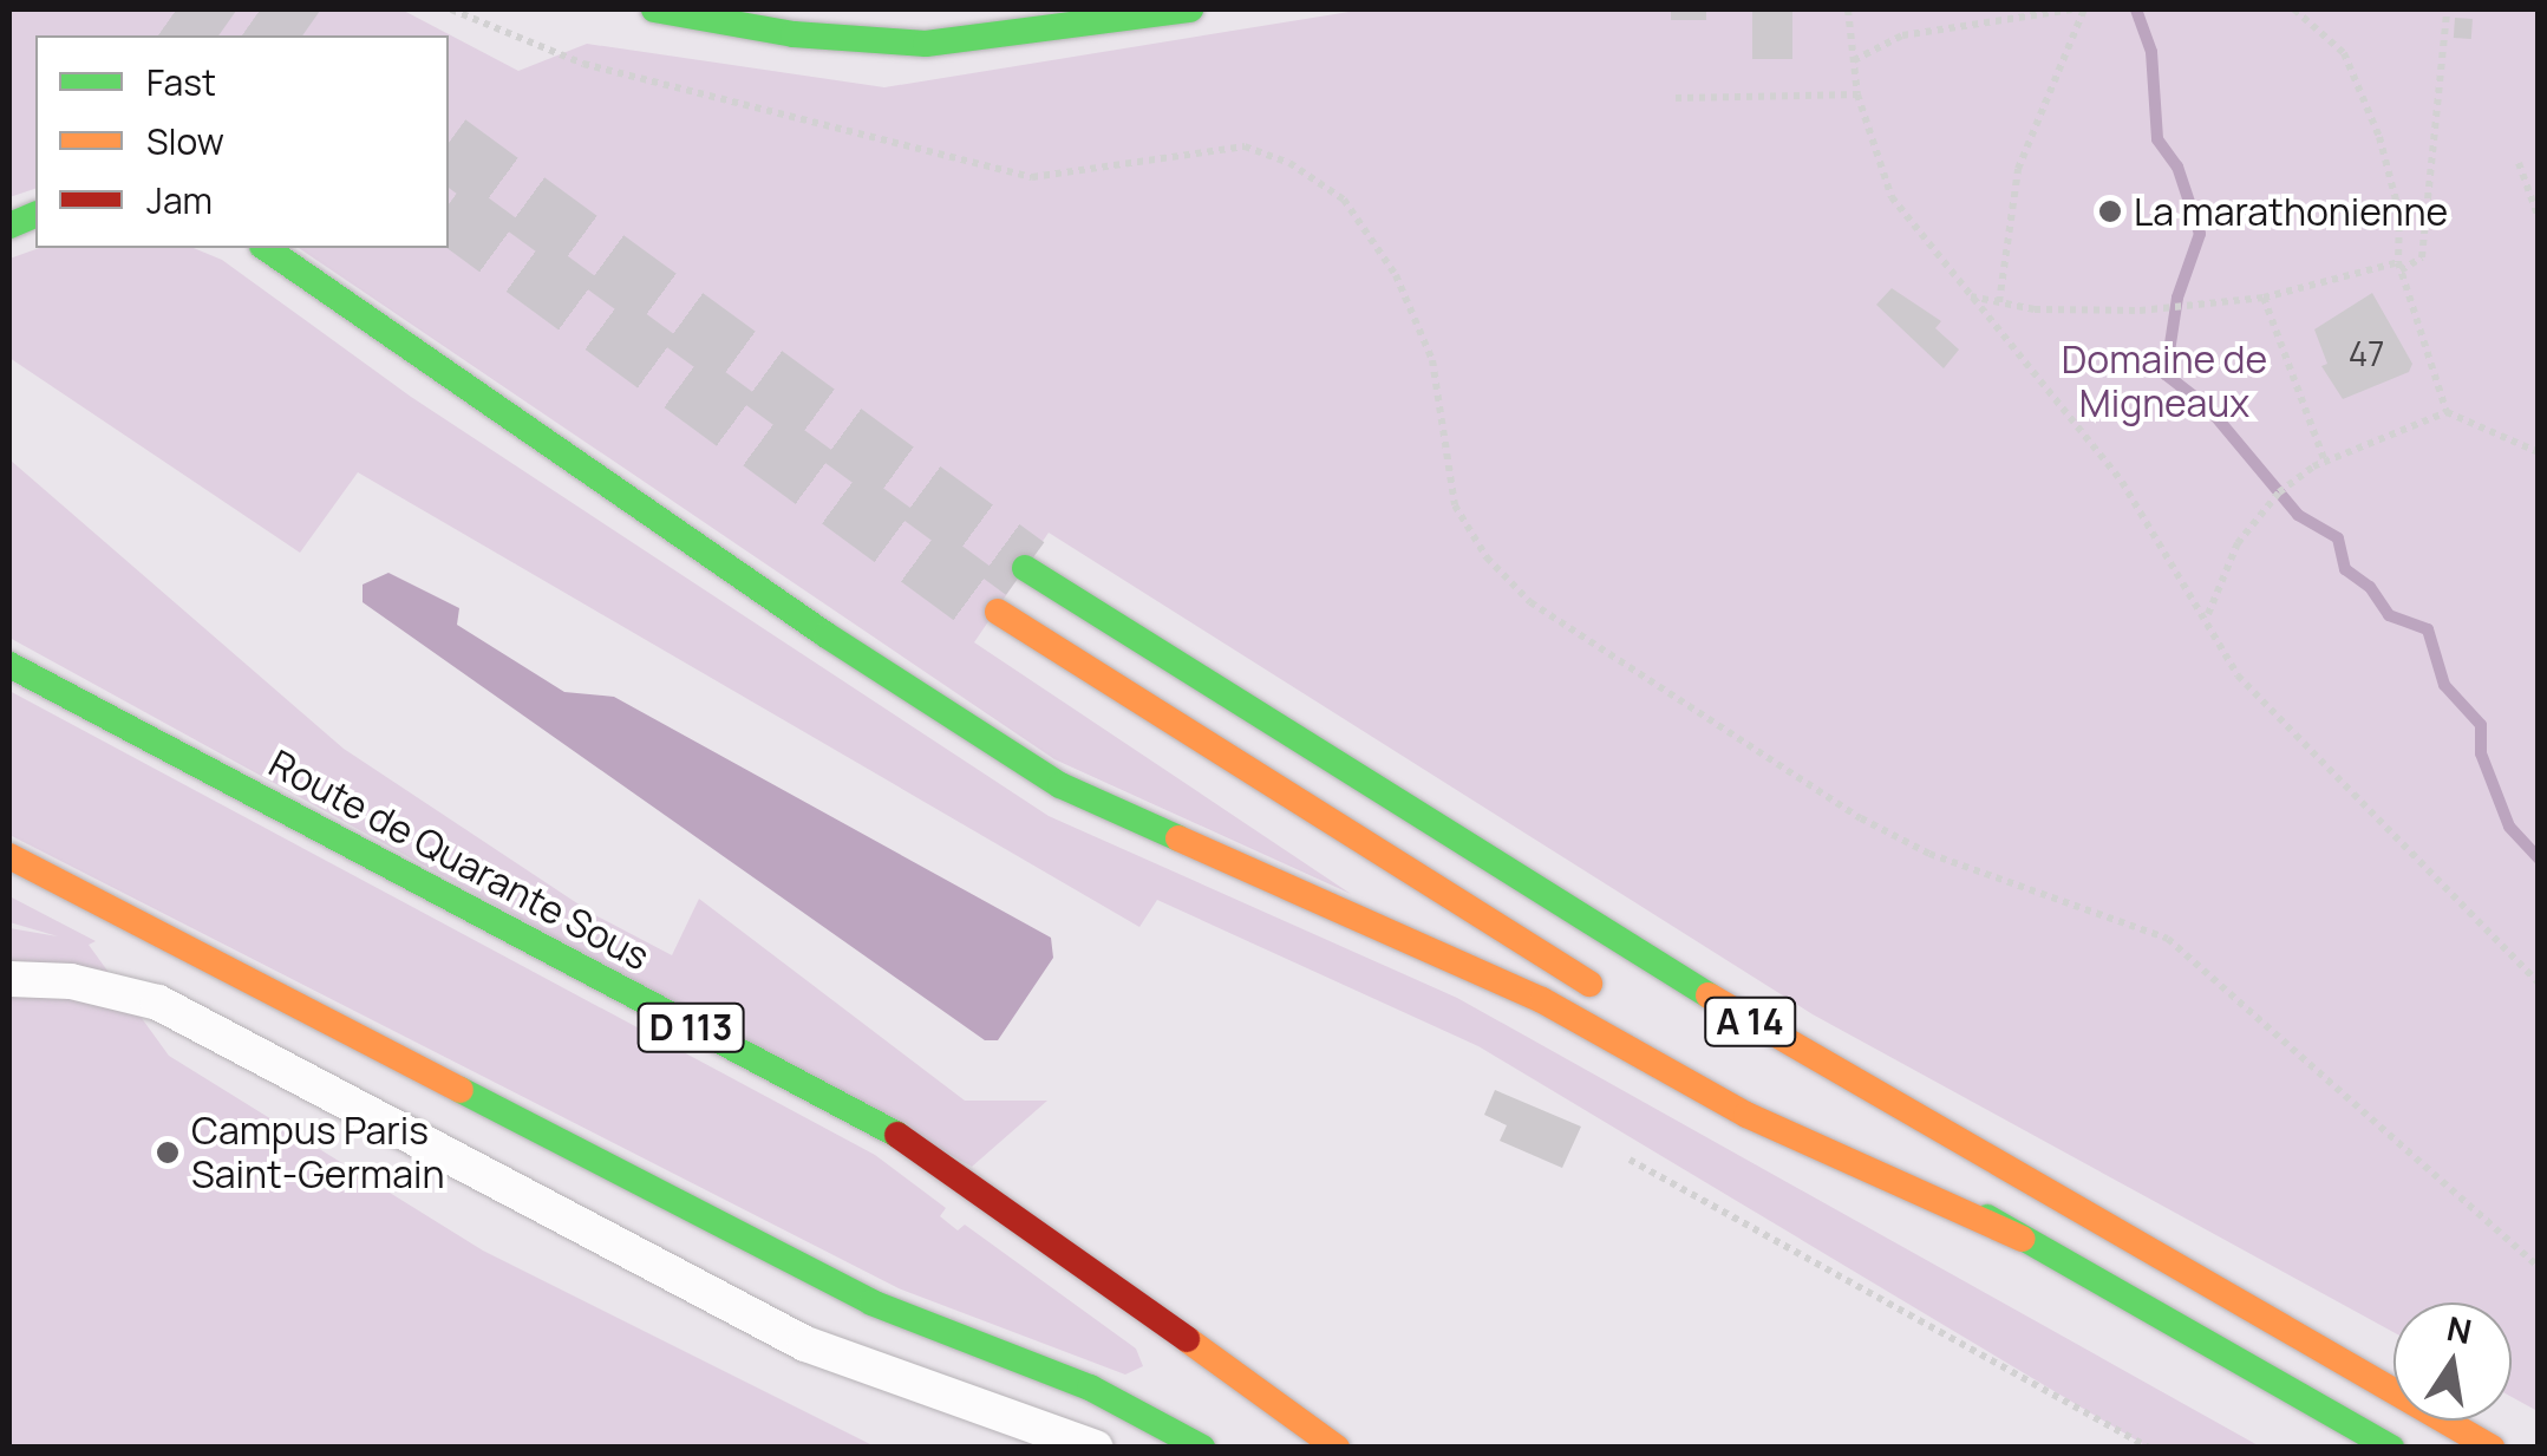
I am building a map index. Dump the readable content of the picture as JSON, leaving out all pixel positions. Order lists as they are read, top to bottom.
{
  "streets": {
    "main road": ["Route de Quarante Sous", "A 14", "D 113"]
  },
  "parks": ["Domaine de Migneaux"],
  "places": ["La marathonienne", "Campus Paris Saint-Germain"],
  "house_numbers": ["47"],
  "legend": ["Fast", "Slow", "Jam"],
  "north": "top"
}
